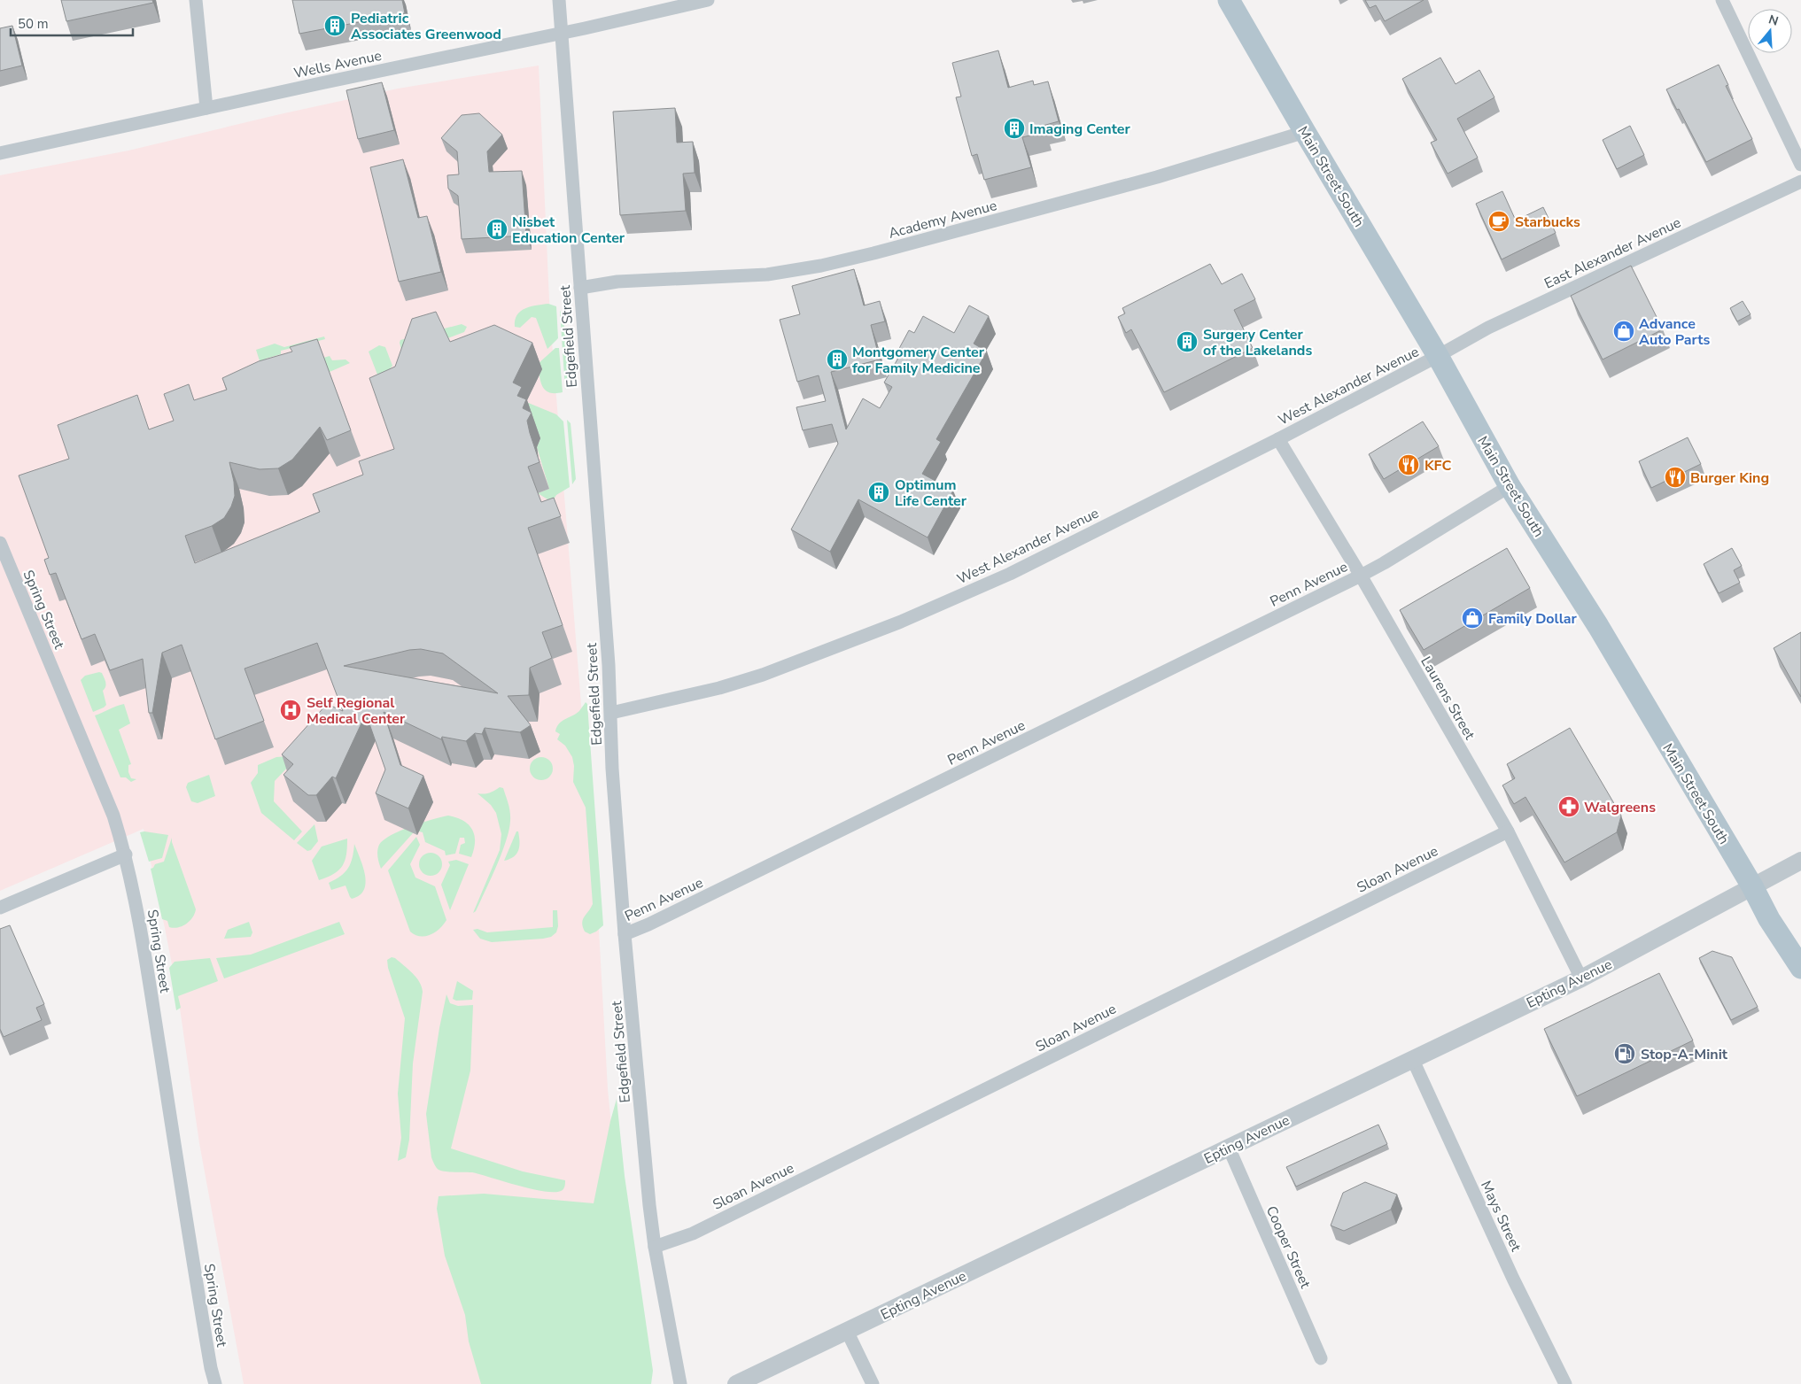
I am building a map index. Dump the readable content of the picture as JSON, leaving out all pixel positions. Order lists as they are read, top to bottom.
{
  "streets": {
    "main road": ["Main Street South"],
    "street": [
      "Wells Avenue",
      "Academy Avenue",
      "East Alexander Avenue",
      "Edgefield Street",
      "West Alexander Avenue",
      "Penn Avenue",
      "Spring Street",
      "Laurens Street",
      "Sloan Avenue",
      "Epting Avenue",
      "Mays Street",
      "Cooper Street"
    ]
  },
  "crossings": [
    ["Wells Avenue", "Edgefield Street"],
    ["Main Street South", "Academy Avenue"],
    ["Main Street South", "East Alexander Avenue"],
    ["Main Street South", "West Alexander Avenue"],
    ["Main Street South", "Penn Avenue"],
    ["Main Street South", "Epting Avenue"],
    ["Academy Avenue", "Edgefield Street"],
    ["East Alexander Avenue", "West Alexander Avenue"],
    ["Edgefield Street", "West Alexander Avenue"],
    ["Edgefield Street", "Penn Avenue"],
    ["Edgefield Street", "Sloan Avenue"],
    ["West Alexander Avenue", "Laurens Street"],
    ["Penn Avenue", "Laurens Street"],
    ["Laurens Street", "Sloan Avenue"],
    ["Laurens Street", "Epting Avenue"],
    ["Epting Avenue", "Mays Street"],
    ["Epting Avenue", "Cooper Street"]
  ],
  "places": {
    "building": [
      "Pediatric Associates Greenwood",
      "Imaging Center",
      "Nisbet Education Center",
      "Surgery Center of the Lakelands",
      "Montgomery Center for Family Medicine",
      "Optimum Life Center"
    ],
    "cafe": ["Starbucks"],
    "shop": ["Advance Auto Parts", "Family Dollar"],
    "restaurant": ["KFC", "Burger King"],
    "hospital": ["Self Regional Medical Center"],
    "pharmacy": ["Walgreens"],
    "fuel station": ["Stop-A-Minit"]
  },
  "scale_bar": "50 m",
  "north": "top"
}
